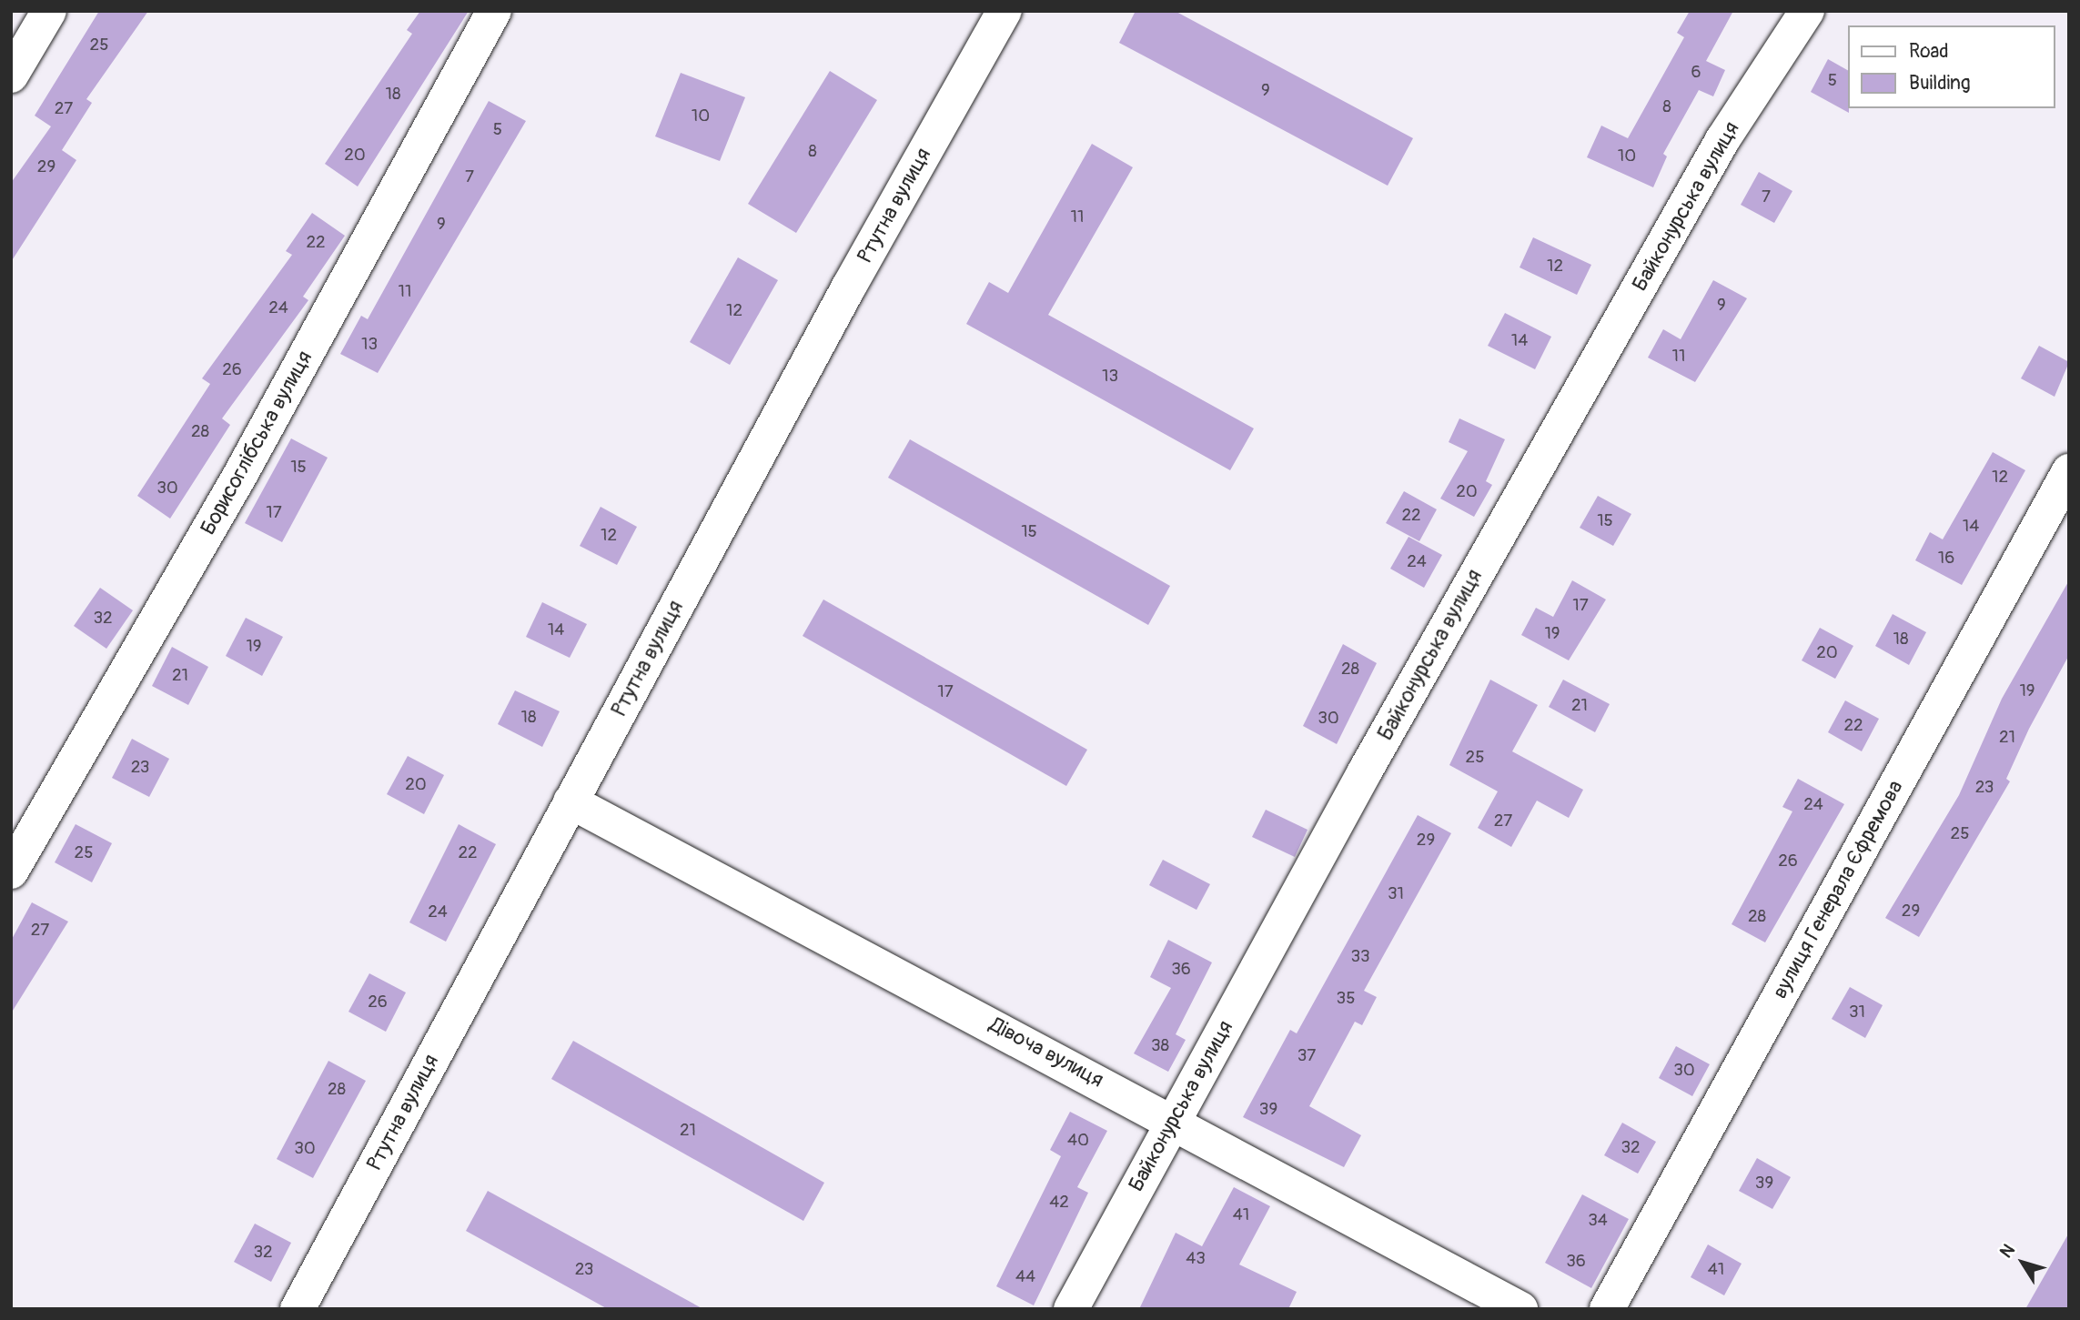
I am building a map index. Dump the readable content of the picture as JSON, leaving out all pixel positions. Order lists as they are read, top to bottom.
{
  "streets": {
    "street": [
      "Ртутна вулиця",
      "Байконурська вулиця",
      "Борисоглібська вулиця",
      "вулиця Генерала Єфремова",
      "Дівоча вулиця"
    ]
  },
  "crossings": [
    ["Ртутна вулиця", "Дівоча вулиця"],
    ["Байконурська вулиця", "Дівоча вулиця"]
  ],
  "house_numbers": [
    "25",
    "6",
    "5",
    "9",
    "18",
    "8",
    "27",
    "10",
    "5",
    "8",
    "20",
    "10",
    "29",
    "7",
    "7",
    "11",
    "9",
    "22",
    "12",
    "11",
    "9",
    "24",
    "12",
    "14",
    "13",
    "11",
    "26",
    "13",
    "28",
    "15",
    "12",
    "30",
    "20",
    "17",
    "22",
    "15",
    "14",
    "15",
    "12",
    "16",
    "24",
    "17",
    "32",
    "14",
    "19",
    "18",
    "19",
    "20",
    "28",
    "21",
    "19",
    "17",
    "21",
    "18",
    "30",
    "22",
    "21",
    "25",
    "23",
    "20",
    "23",
    "24",
    "27",
    "25",
    "29",
    "25",
    "22",
    "26",
    "31",
    "29",
    "24",
    "28",
    "27",
    "33",
    "36",
    "35",
    "26",
    "31",
    "38",
    "37",
    "30",
    "28",
    "39",
    "21",
    "40",
    "32",
    "30",
    "39",
    "42",
    "41",
    "34",
    "32",
    "43",
    "36",
    "23",
    "41",
    "44"
  ],
  "legend": ["Road", "Building"],
  "north": "top left"
}
